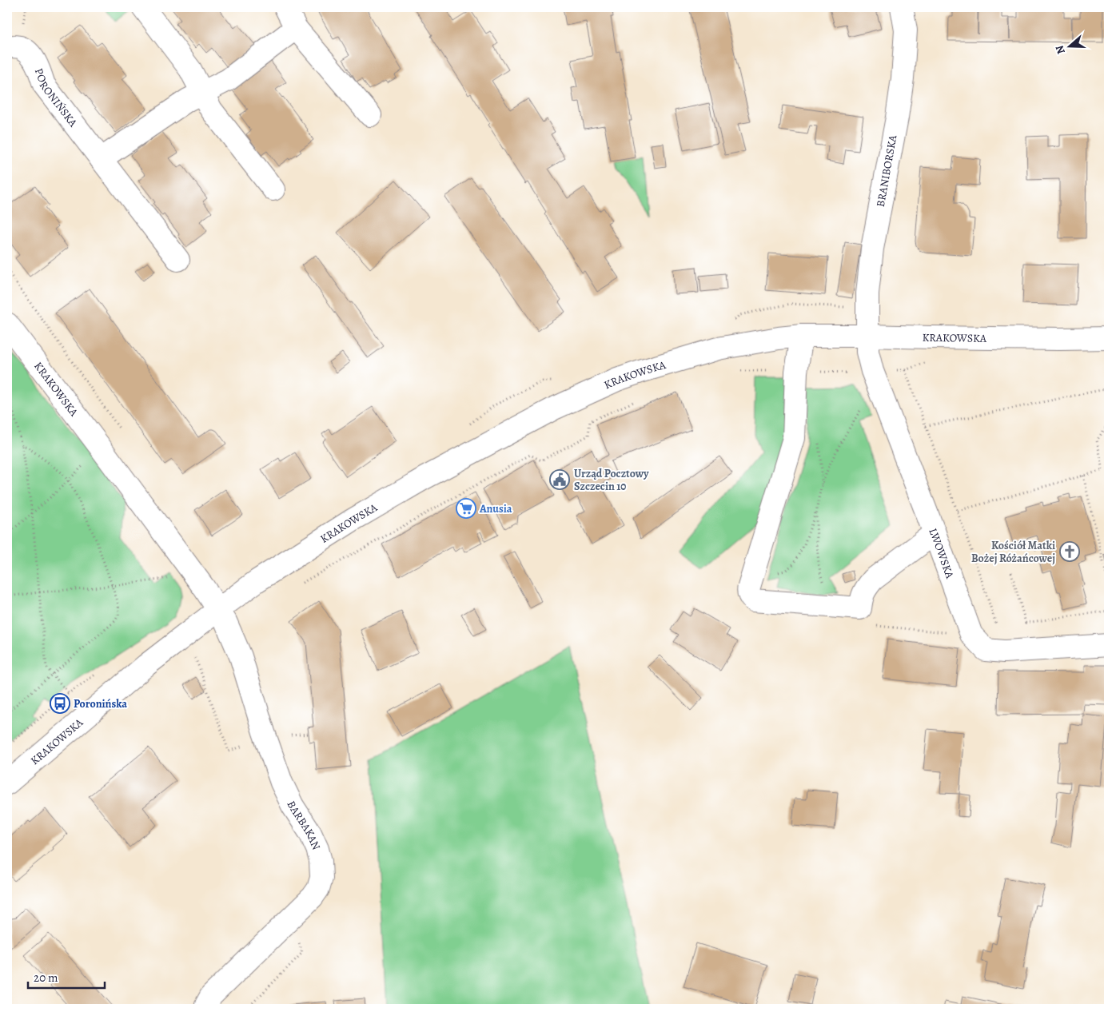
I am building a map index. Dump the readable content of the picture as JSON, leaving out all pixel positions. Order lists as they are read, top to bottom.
{
  "streets": {
    "street": [
      "PORONIŃSKA",
      "BRANIBORSKA",
      "KRAKOWSKA",
      "LWOWSKA",
      "BARBAKAN"
    ]
  },
  "crossings": [
    ["BRANIBORSKA", "KRAKOWSKA"],
    ["BRANIBORSKA", "LWOWSKA"],
    ["KRAKOWSKA", "LWOWSKA"],
    ["KRAKOWSKA", "BARBAKAN"]
  ],
  "places": {
    "public building": ["Urząd Pocztowy Szczecin 10"],
    "supermarket": ["Anusia"],
    "church": ["Kościół Matki Bożej Różańcowej"],
    "bus stop": ["Poronińska"]
  },
  "scale_bar": "20 m",
  "north": "left"
}
